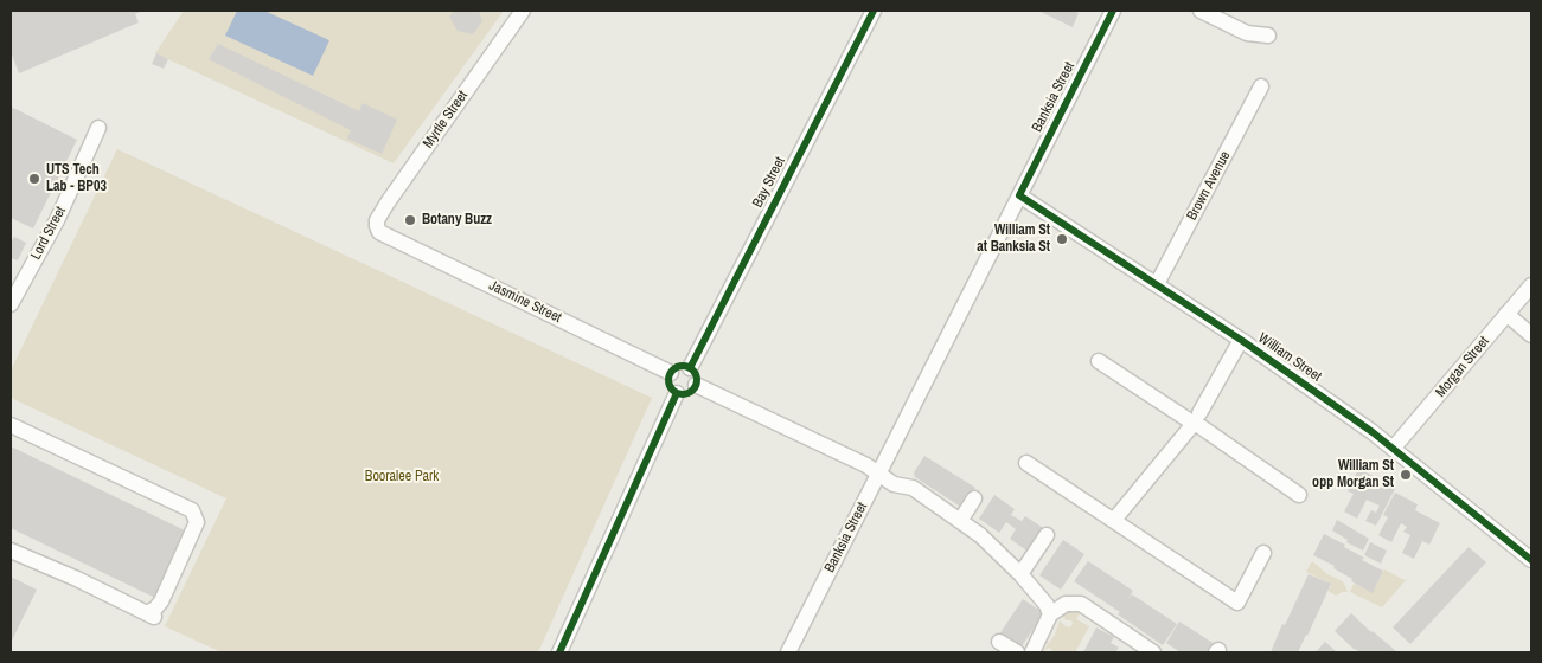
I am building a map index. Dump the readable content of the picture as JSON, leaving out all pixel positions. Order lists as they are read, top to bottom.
{
  "streets": {
    "street": [
      "Banksia Street",
      "Myrtle Street",
      "Bay Street",
      "Brown Avenue",
      "Lord Street",
      "Jasmine Street",
      "William Street",
      "Morgan Street"
    ]
  },
  "crossings": [
    ["Banksia Street", "William Street"],
    ["Myrtle Street", "Jasmine Street"],
    ["Bay Street", "Jasmine Street"],
    ["Brown Avenue", "William Street"],
    ["William Street", "Morgan Street"]
  ],
  "parks": ["Booralee Park"],
  "places": [
    "UTS Tech Lab - BP03",
    "Botany Buzz",
    "William St at Banksia St",
    "William St opp Morgan St"
  ]
}
